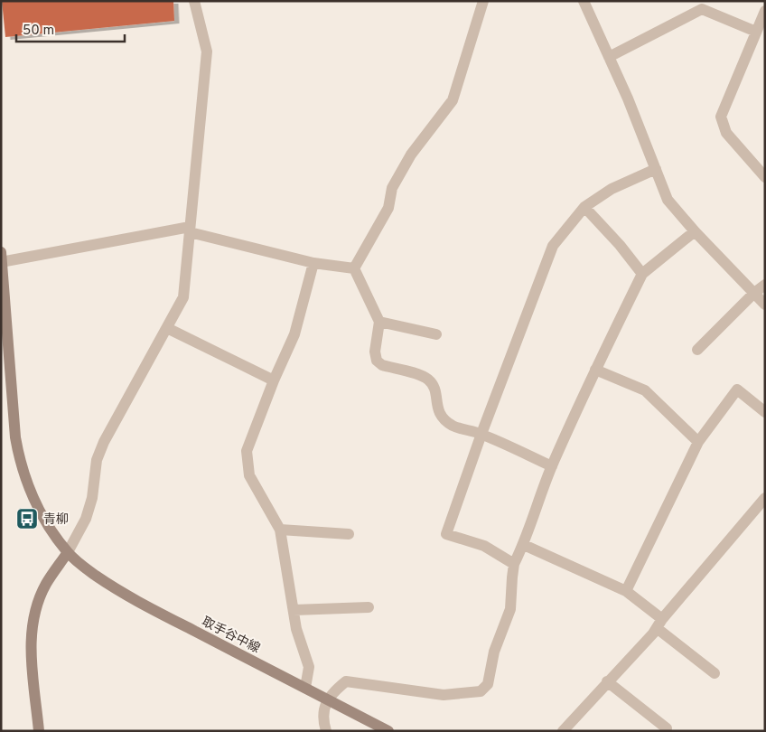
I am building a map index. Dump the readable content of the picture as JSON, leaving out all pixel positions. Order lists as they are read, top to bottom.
{
  "streets": {
    "main road": ["取手谷中線"]
  },
  "places": {
    "bus stop": ["青柳"]
  },
  "scale_bar": "50 m"
}
